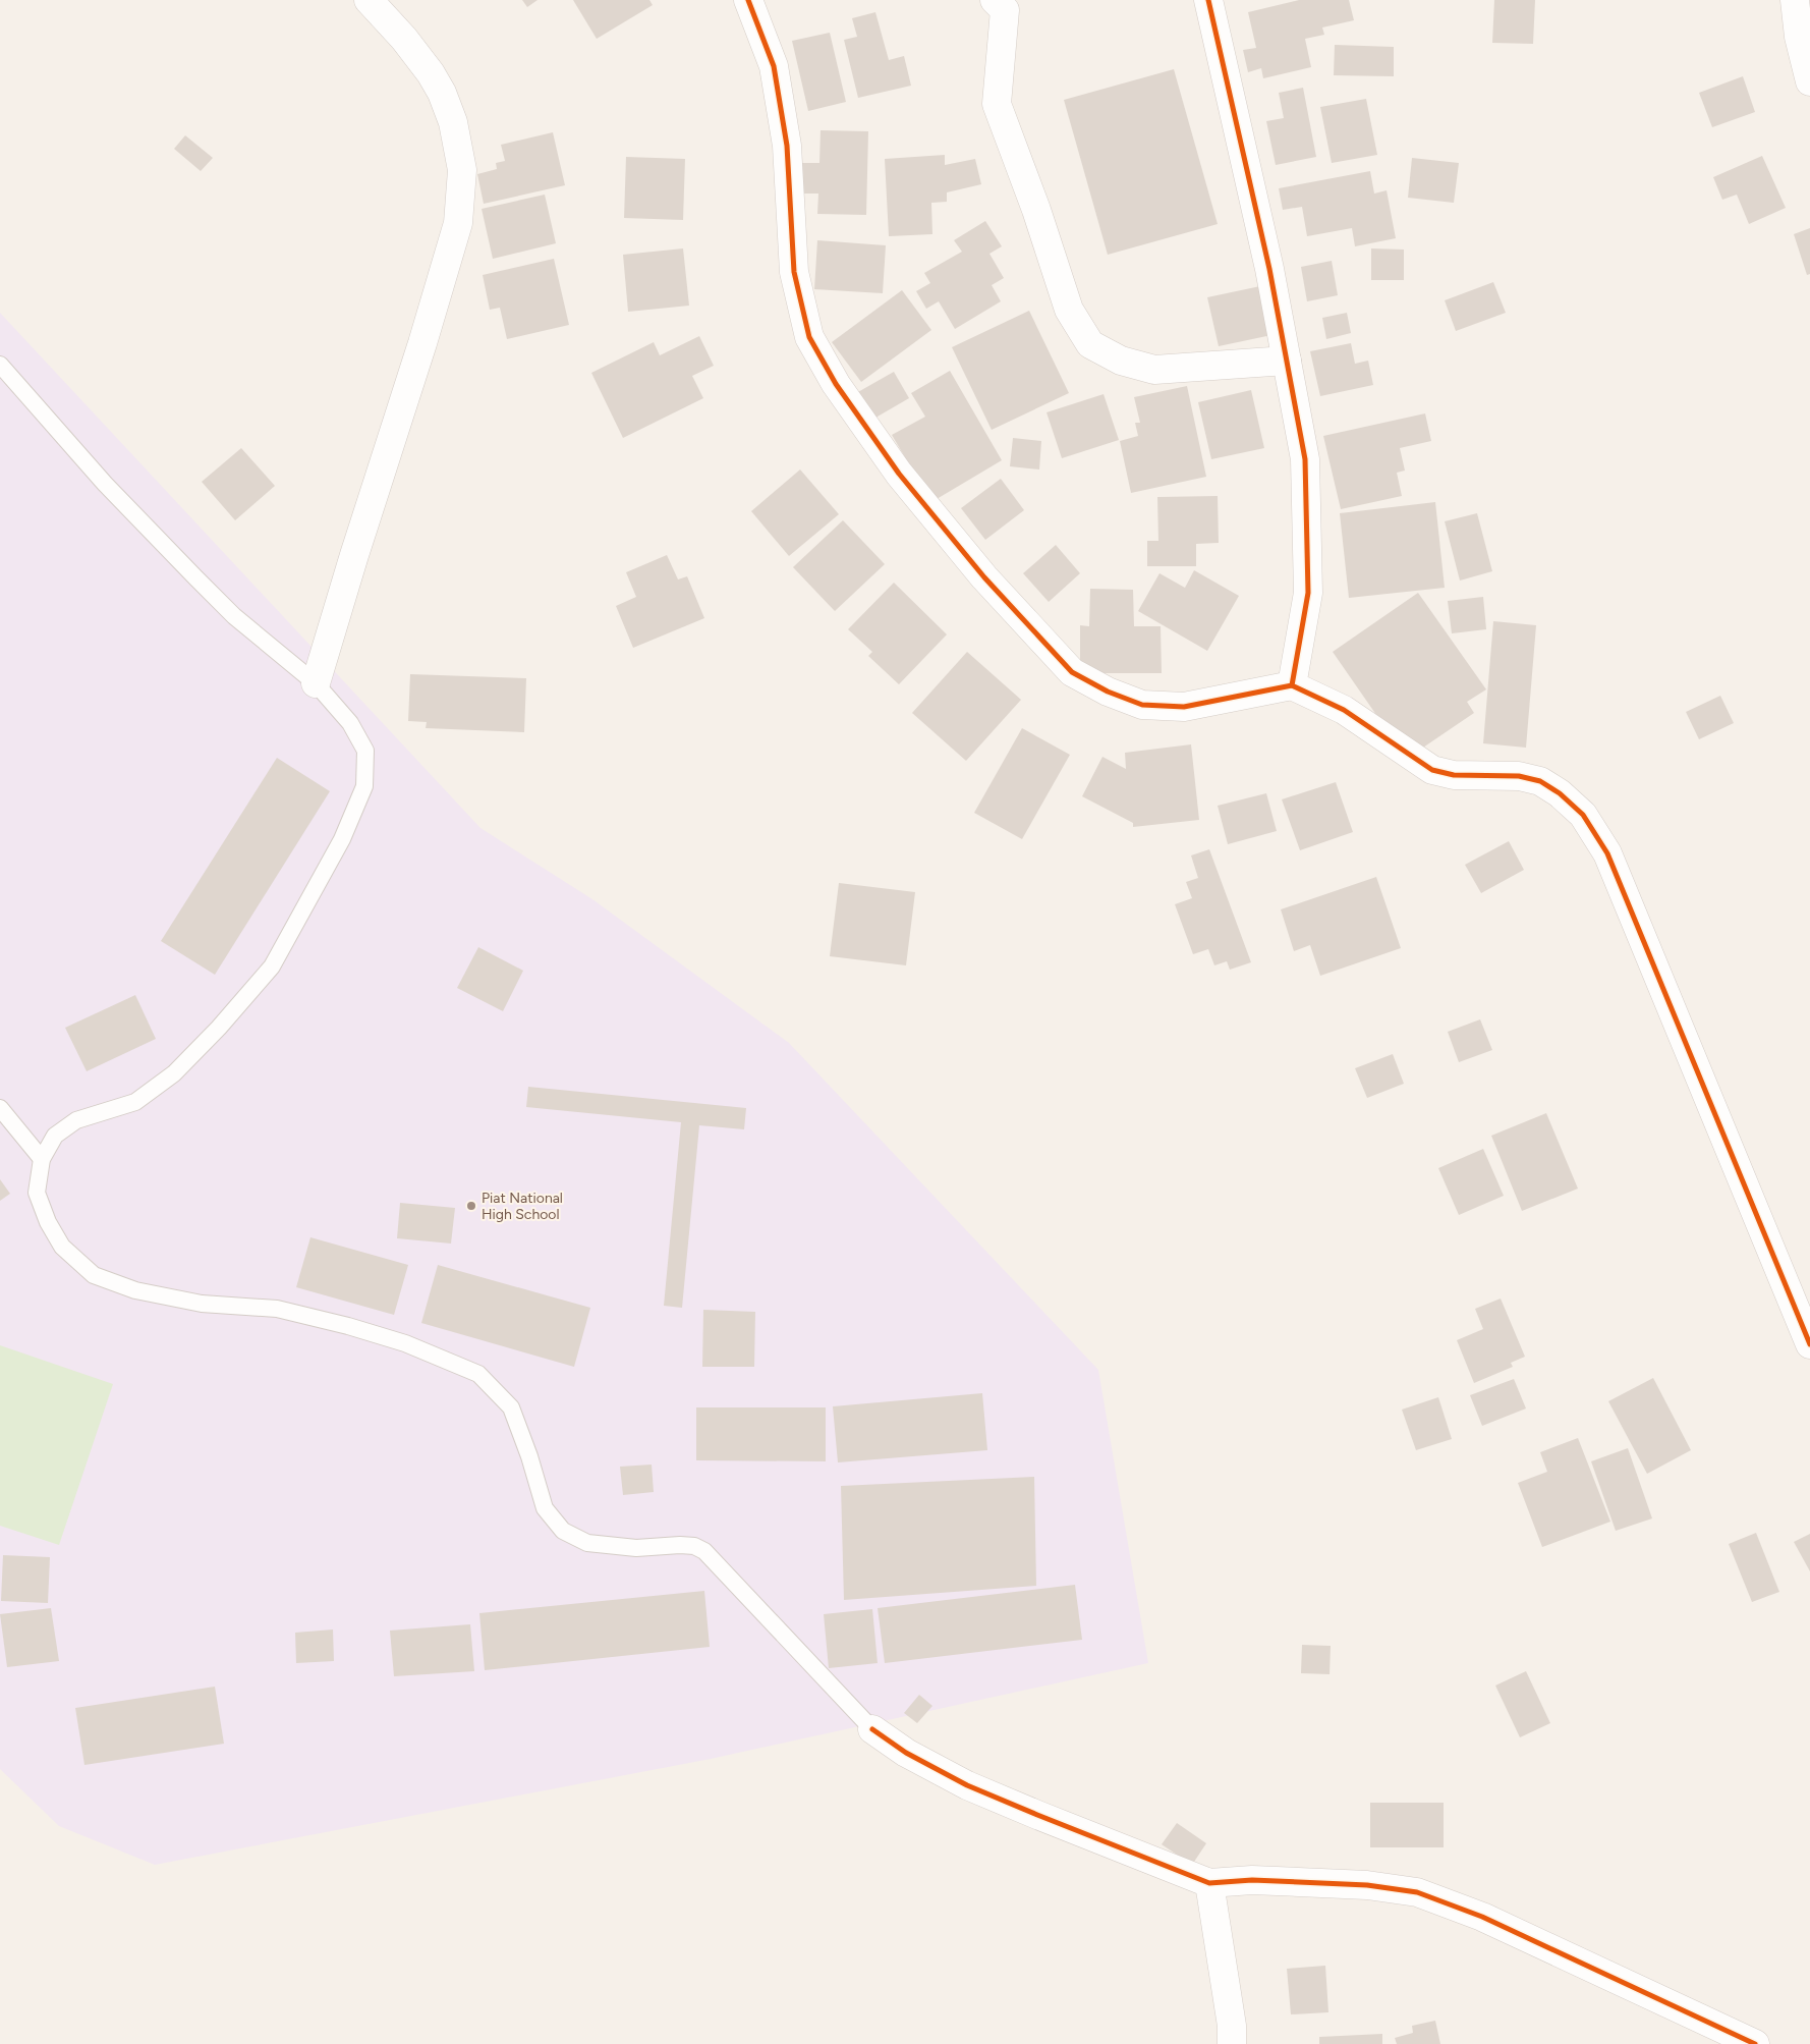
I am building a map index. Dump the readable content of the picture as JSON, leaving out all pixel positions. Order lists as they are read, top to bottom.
{
  "places": ["Piat National High School"]
}
